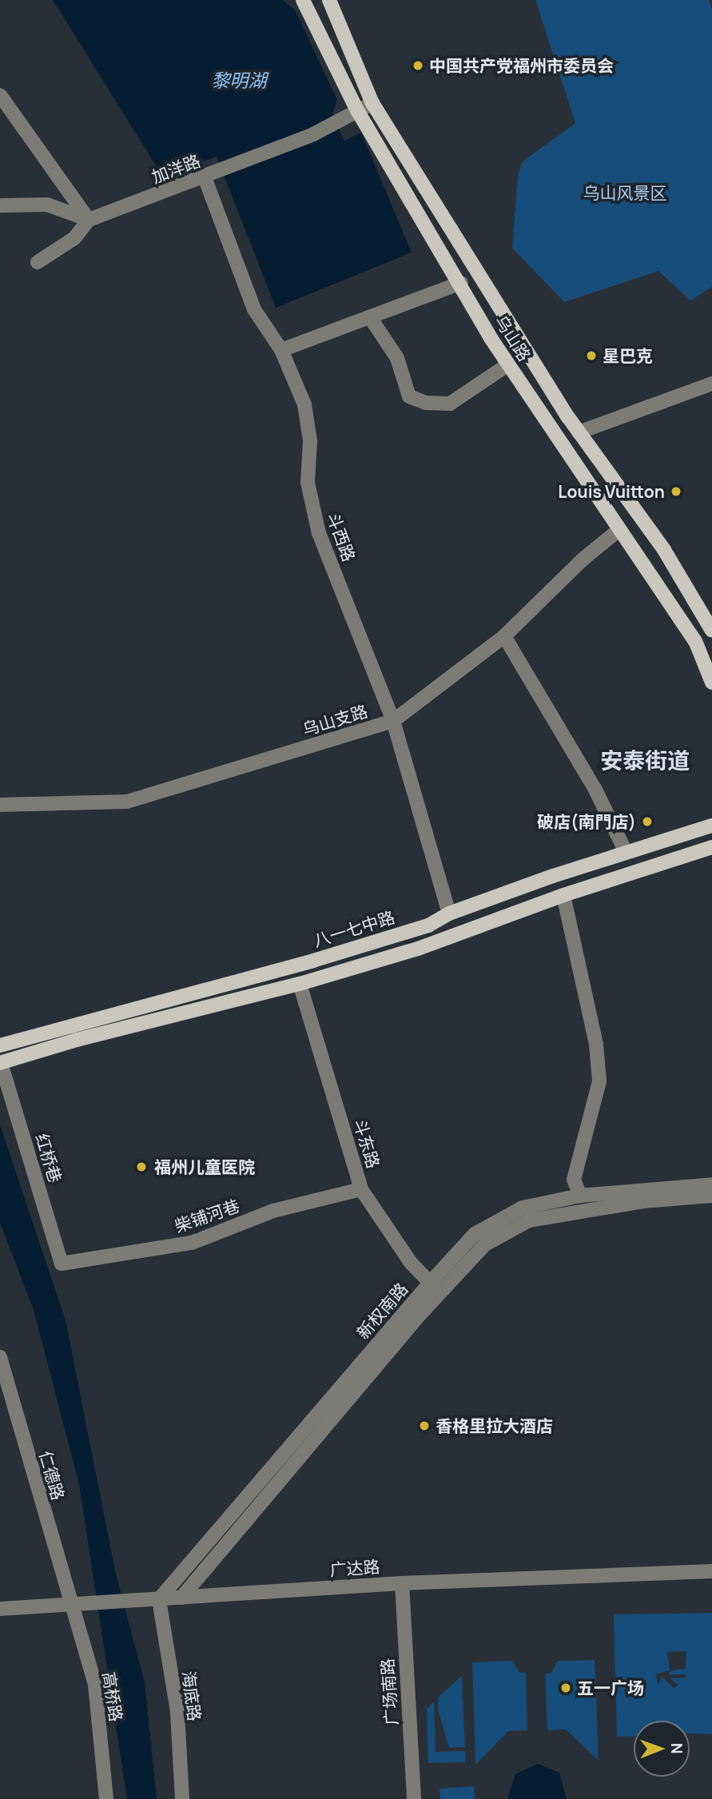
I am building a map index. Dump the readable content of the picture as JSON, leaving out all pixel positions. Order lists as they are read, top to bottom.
{
  "streets": {
    "main road": ["乌山路", "八一七中路"],
    "street": [
      "加洋路",
      "斗西路",
      "乌山支路",
      "斗东路",
      "红桥巷",
      "柴铺河巷",
      "新权南路",
      "仁德路",
      "广达路",
      "广场南路",
      "海底路",
      "高桥路"
    ]
  },
  "crossings": [
    ["加洋路", "乌山路"],
    ["加洋路", "斗西路"],
    ["乌山路", "乌山支路"],
    ["斗西路", "乌山支路"],
    ["斗西路", "八一七中路"],
    ["斗东路", "柴铺河巷"],
    ["斗东路", "新权南路"],
    ["红桥巷", "柴铺河巷"],
    ["新权南路", "广达路"],
    ["新权南路", "海底路"],
    ["仁德路", "广达路"],
    ["仁德路", "高桥路"],
    ["广达路", "广场南路"],
    ["广达路", "海底路"],
    ["广达路", "高桥路"]
  ],
  "districts": ["安泰街道"],
  "water": ["黎明湖"],
  "parks": ["乌山风景区"],
  "places": [
    "中国共产党福州市委员会",
    "星巴克",
    "Louis Vuitton",
    "破店(南門店)",
    "福州儿童医院",
    "香格里拉大酒店",
    "五一广场"
  ],
  "north": "right"
}
